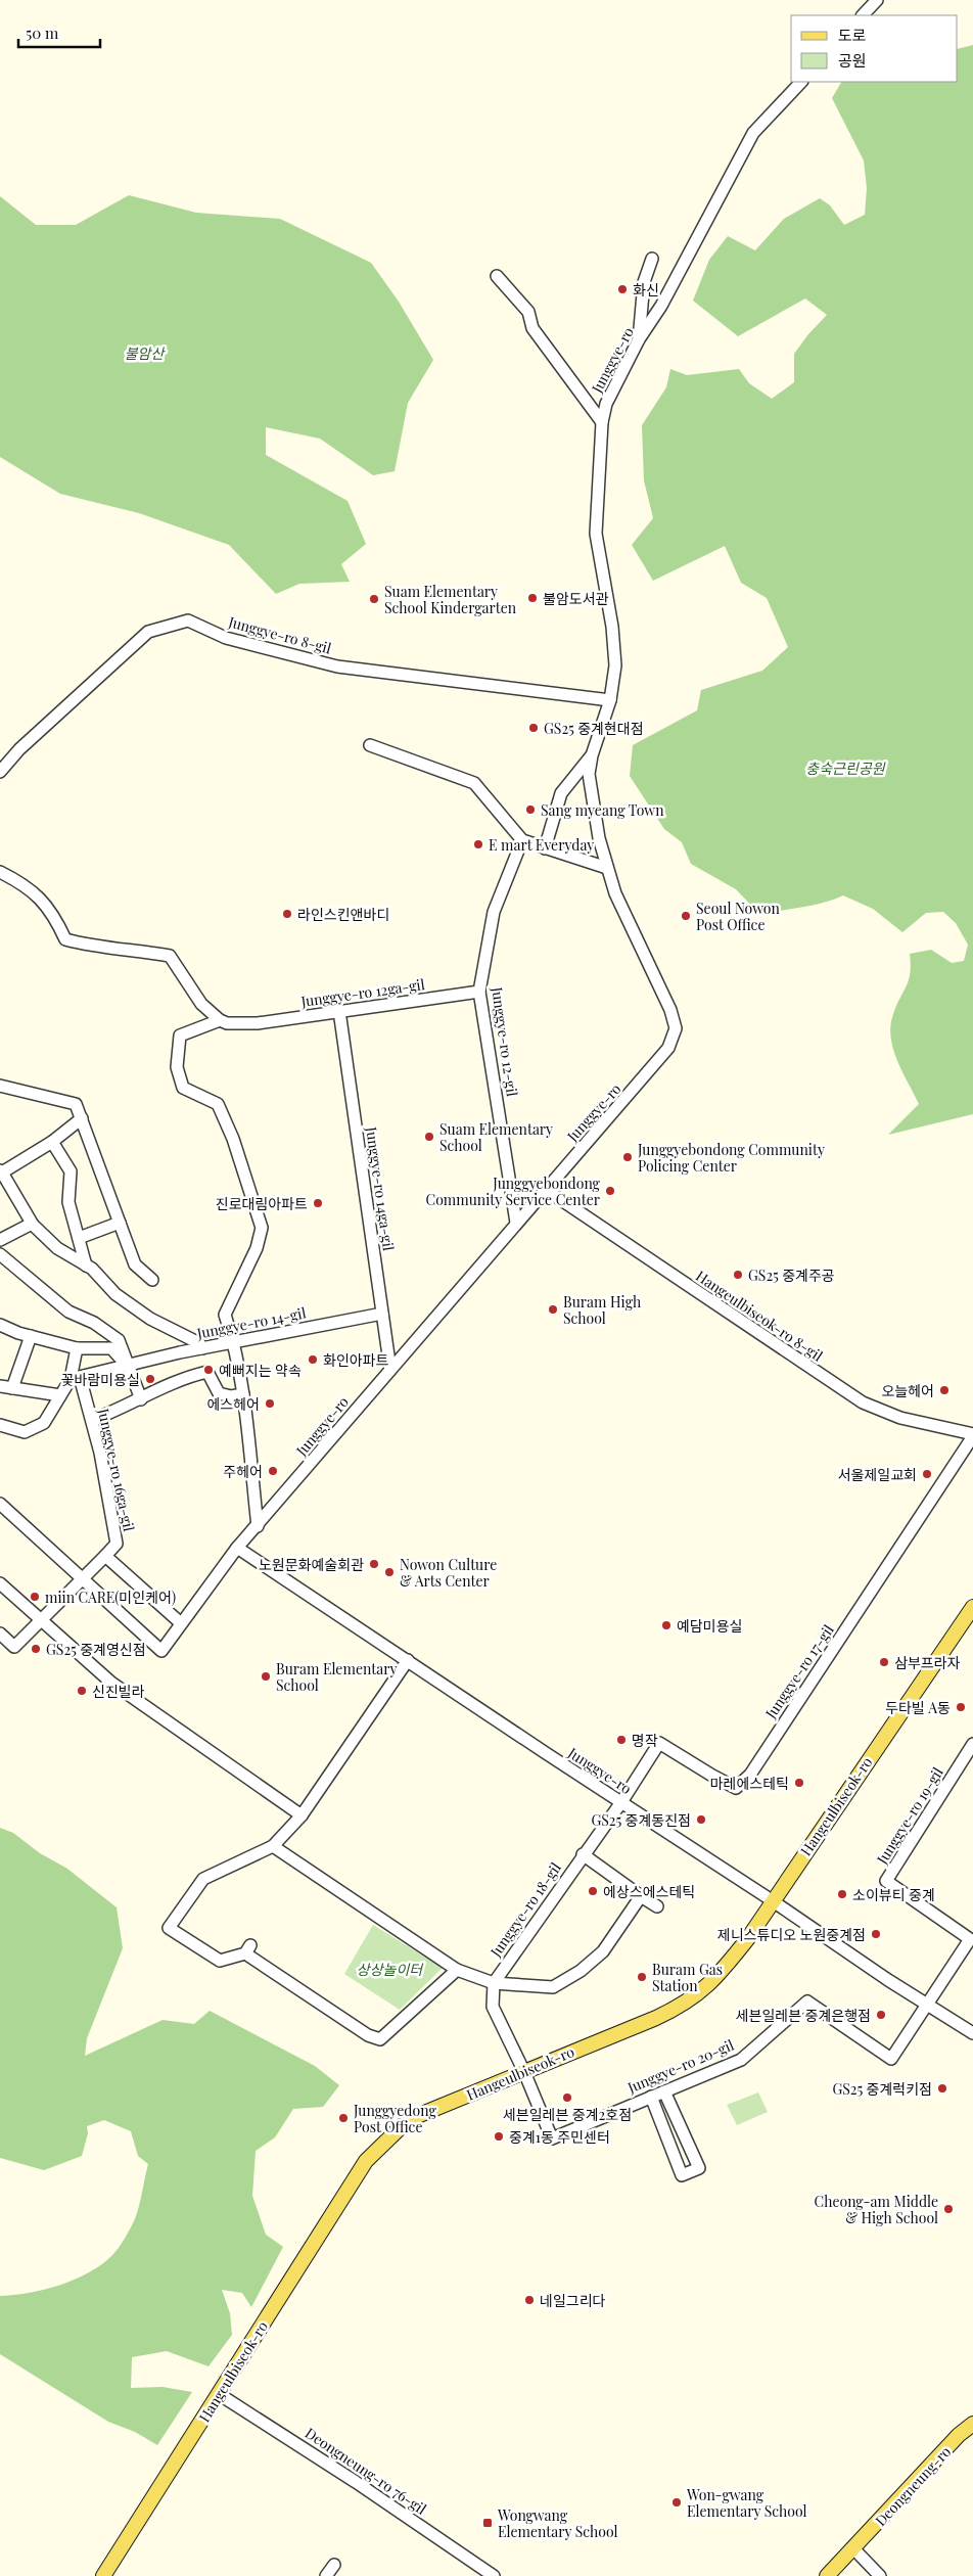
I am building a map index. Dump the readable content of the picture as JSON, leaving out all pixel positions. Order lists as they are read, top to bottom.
{
  "streets": {
    "main road": ["Hangeulbiseok-ro", "Deongneung-ro"],
    "street": [
      "Junggye-ro",
      "Junggye-ro 8-gil",
      "Junggye-ro 12ga-gil",
      "Junggye-ro 12-gil",
      "Junggye-ro 14ga-gil",
      "Hangeulbiseok-ro 8-gil",
      "Junggye-ro 14-gil",
      "Junggye-ro 16ga-gil",
      "Junggye-ro 17-gil",
      "Junggye-ro 19-gil",
      "Junggye-ro 18-gil",
      "Junggye-ro 20-gil",
      "Deongneung-ro 76-gil"
    ]
  },
  "crossings": [
    ["Junggye-ro", "Junggye-ro 8-gil"],
    ["Junggye-ro", "Junggye-ro 12-gil"],
    ["Junggye-ro", "Junggye-ro 14ga-gil"],
    ["Junggye-ro", "Hangeulbiseok-ro 8-gil"],
    ["Junggye-ro", "Junggye-ro 17-gil"],
    ["Junggye-ro", "Hangeulbiseok-ro"],
    ["Junggye-ro", "Junggye-ro 19-gil"],
    ["Junggye-ro", "Junggye-ro 18-gil"],
    ["Junggye-ro", "Junggye-ro 20-gil"],
    ["Junggye-ro 12ga-gil", "Junggye-ro 12-gil"],
    ["Junggye-ro 12ga-gil", "Junggye-ro 14ga-gil"],
    ["Junggye-ro 14ga-gil", "Junggye-ro 14-gil"],
    ["Hangeulbiseok-ro 8-gil", "Junggye-ro 17-gil"],
    ["Junggye-ro 14-gil", "Junggye-ro 16ga-gil"],
    ["Junggye-ro 17-gil", "Junggye-ro 18-gil"],
    ["Hangeulbiseok-ro", "Junggye-ro 20-gil"],
    ["Hangeulbiseok-ro", "Deongneung-ro 76-gil"],
    ["Junggye-ro 19-gil", "Junggye-ro 20-gil"]
  ],
  "parks": ["불암산", "충숙근린공원", "상상놀이터"],
  "places": {
    "other": [
      "화신",
      "불암도서관",
      "Suam Elementary School Kindergarten",
      "GS25 중계현대점",
      "Sang myeang Town",
      "E mart Everyday",
      "라인스킨앤바디",
      "Seoul Nowon Post Office",
      "Suam Elementary School",
      "Junggyebondong Community Policing Center",
      "Junggyebondong Community Service Center",
      "진로대림아파트",
      "GS25 중계주공",
      "Buram High School",
      "화인아파트",
      "예뻐지는 약속",
      "꽃바람미용실",
      "오늘헤어",
      "에스헤어",
      "주헤어",
      "서울제일교회",
      "노원문화예술회관",
      "Nowon Culture & Arts Center",
      "miin CARE(미인케어)",
      "예담미용실",
      "GS25 중계영신점",
      "삼부프라자",
      "Buram Elementary School",
      "신진빌라",
      "두타빌 A동",
      "명작",
      "마레에스테틱",
      "GS25 중계동진점",
      "에상스에스테틱",
      "소이뷰티 중계",
      "제니스튜디오 노원중계점",
      "Buram Gas Station",
      "세븐일레븐 중계은행점",
      "GS25 중계럭키점",
      "세븐일레븐 중계2호점",
      "Junggyedong Post Office",
      "중계1동 주민센터",
      "Cheong-am Middle & High School",
      "네일그리다",
      "Won-gwang Elementary School"
    ],
    "transit": ["Wongwang Elementary School"]
  },
  "legend": ["도로", "공원"],
  "scale_bar": "50 m"
}
